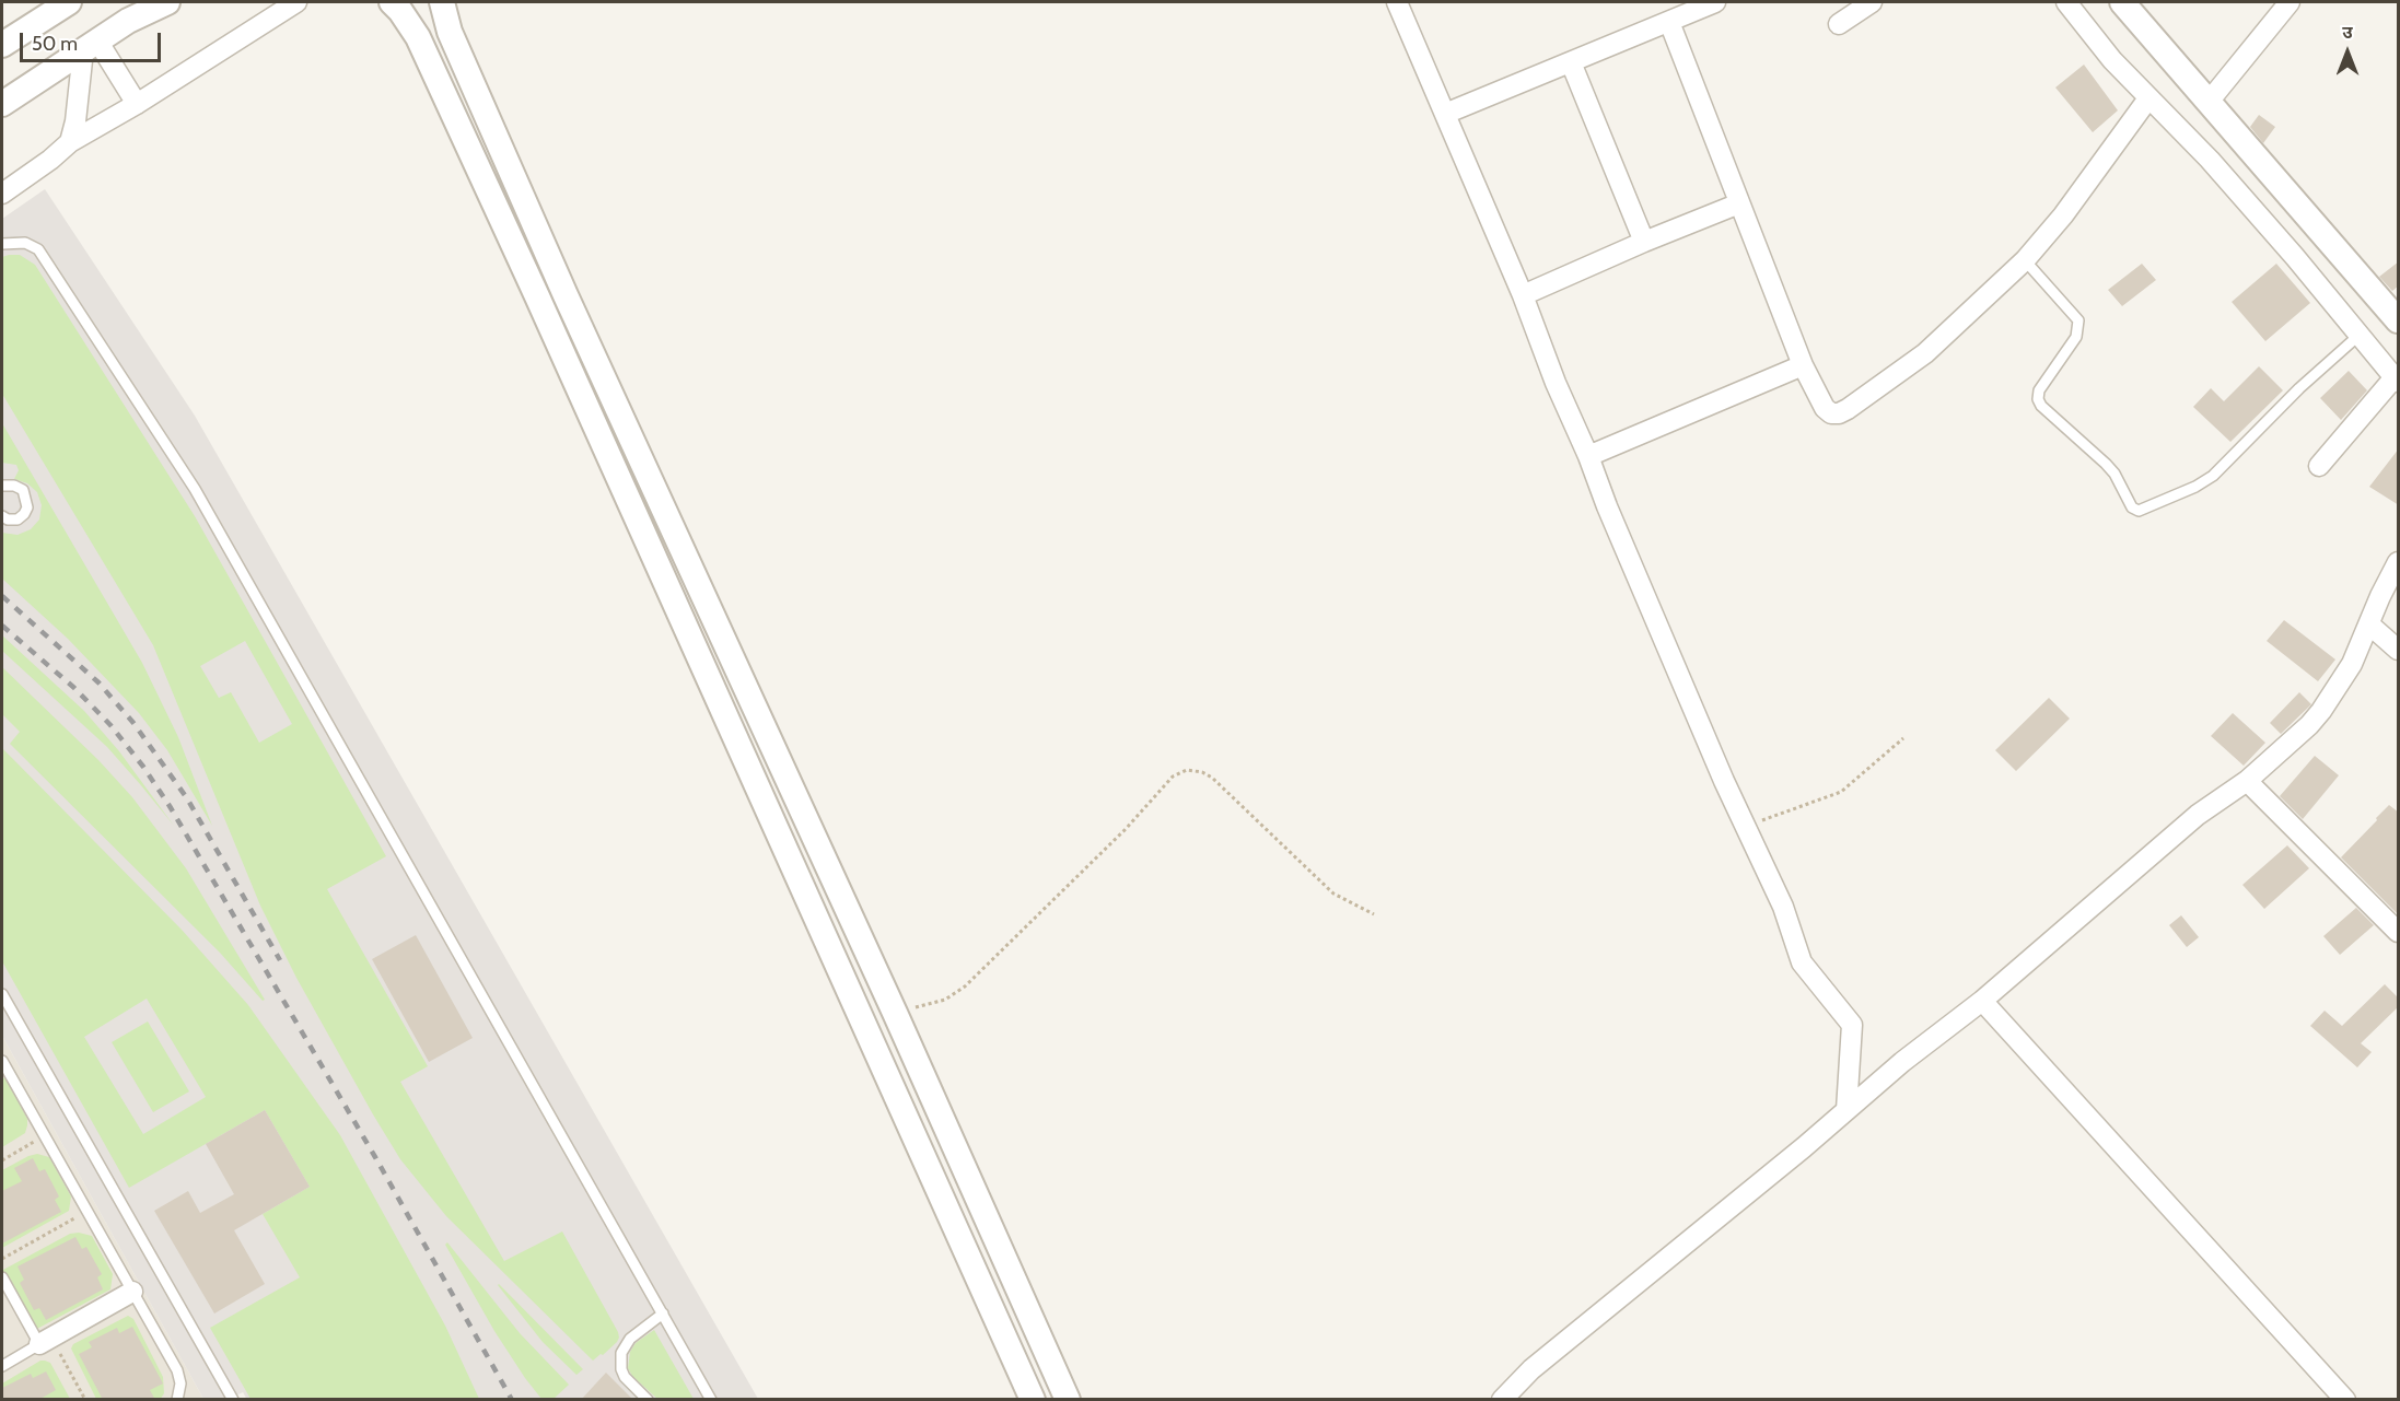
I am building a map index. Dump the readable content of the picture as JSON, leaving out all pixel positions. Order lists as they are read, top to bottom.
{
  "scale_bar": "50 m",
  "north": "top"
}
